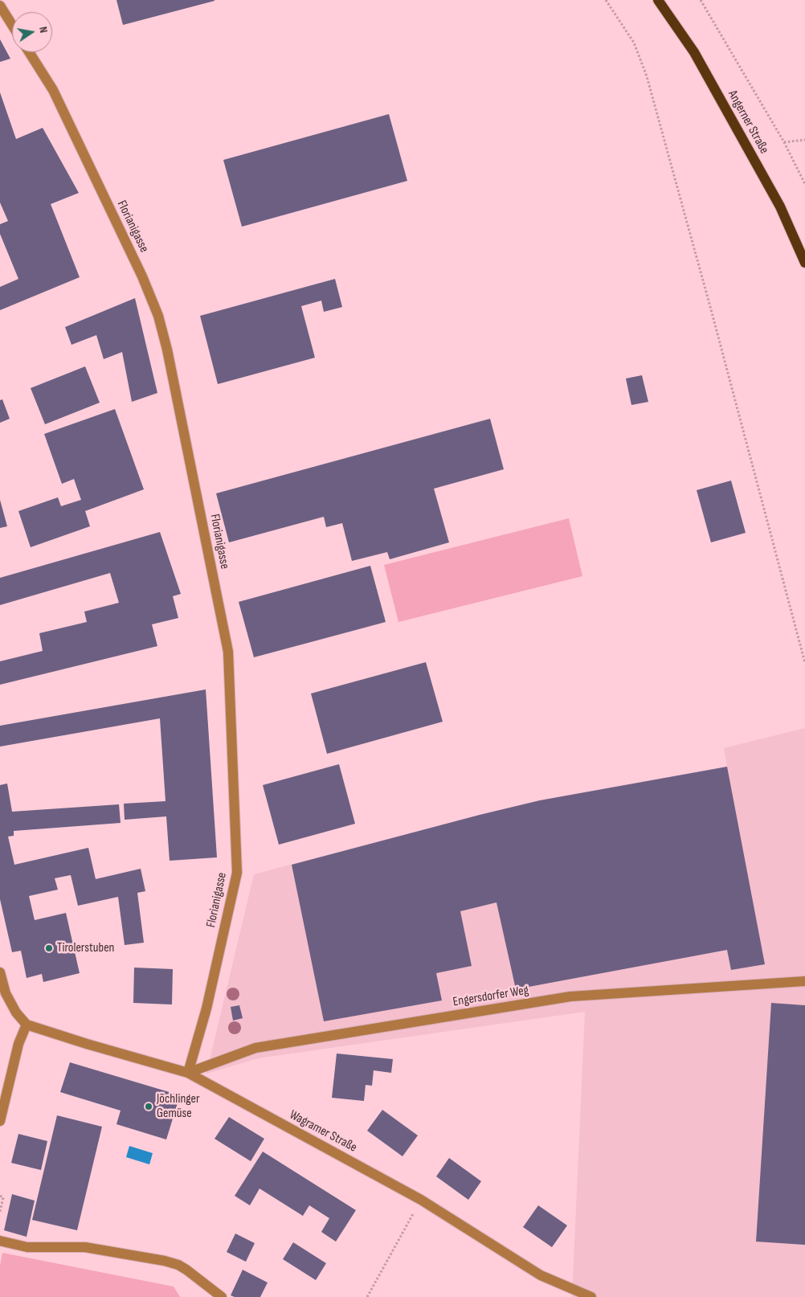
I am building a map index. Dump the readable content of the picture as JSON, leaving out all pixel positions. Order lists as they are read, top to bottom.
{
  "streets": {
    "main road": ["Angerner Straße"],
    "street": ["Florianigasse", "Engersdorfer Weg", "Wagramer Straße"]
  },
  "crossings": [
    ["Florianigasse", "Engersdorfer Weg"],
    ["Florianigasse", "Wagramer Straße"],
    ["Engersdorfer Weg", "Wagramer Straße"]
  ],
  "places": ["Tirolerstuben", "Jöchlinger Gemüse"],
  "north": "right"
}
